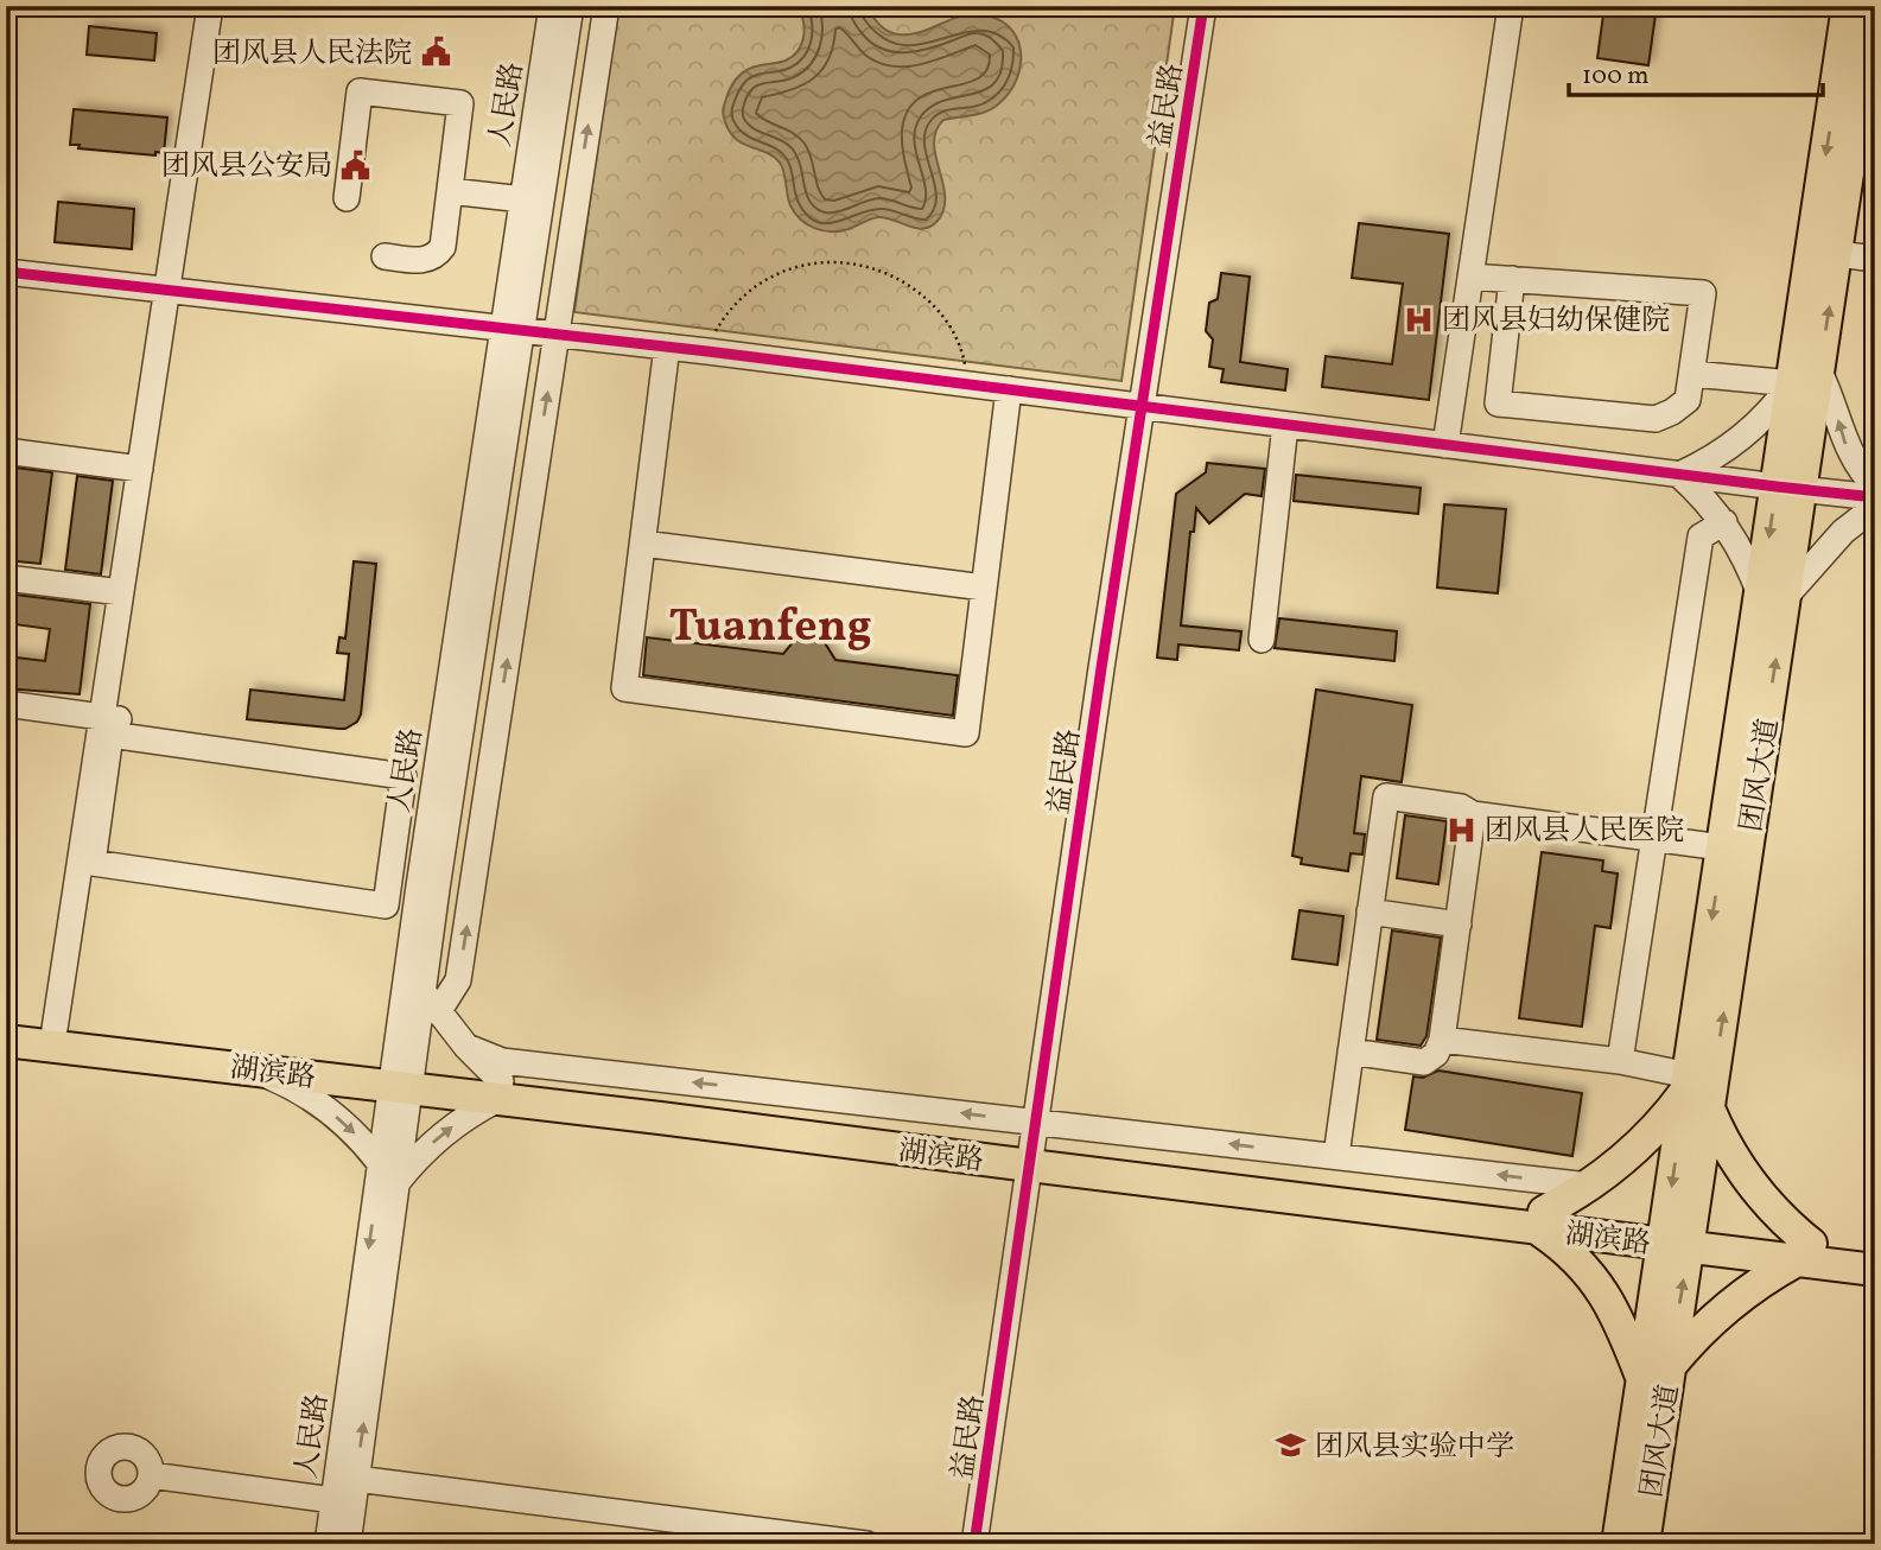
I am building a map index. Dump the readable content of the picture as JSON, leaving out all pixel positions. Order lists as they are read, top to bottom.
{
  "streets": {
    "main road": ["团风大道", "湖滨路"],
    "street": ["人民路", "益民路"]
  },
  "crossings": [
    ["人民路", "湖滨路"],
    ["益民路", "湖滨路"],
    ["团风大道", "湖滨路"]
  ],
  "districts": ["Tuanfeng"],
  "places": {
    "public building": ["团风县人民法院", "团风县公安局"],
    "hospital": ["团风县妇幼保健院", "团风县人民医院"],
    "school or university": ["团风县实验中学"]
  },
  "scale_bar": "100 m"
}
